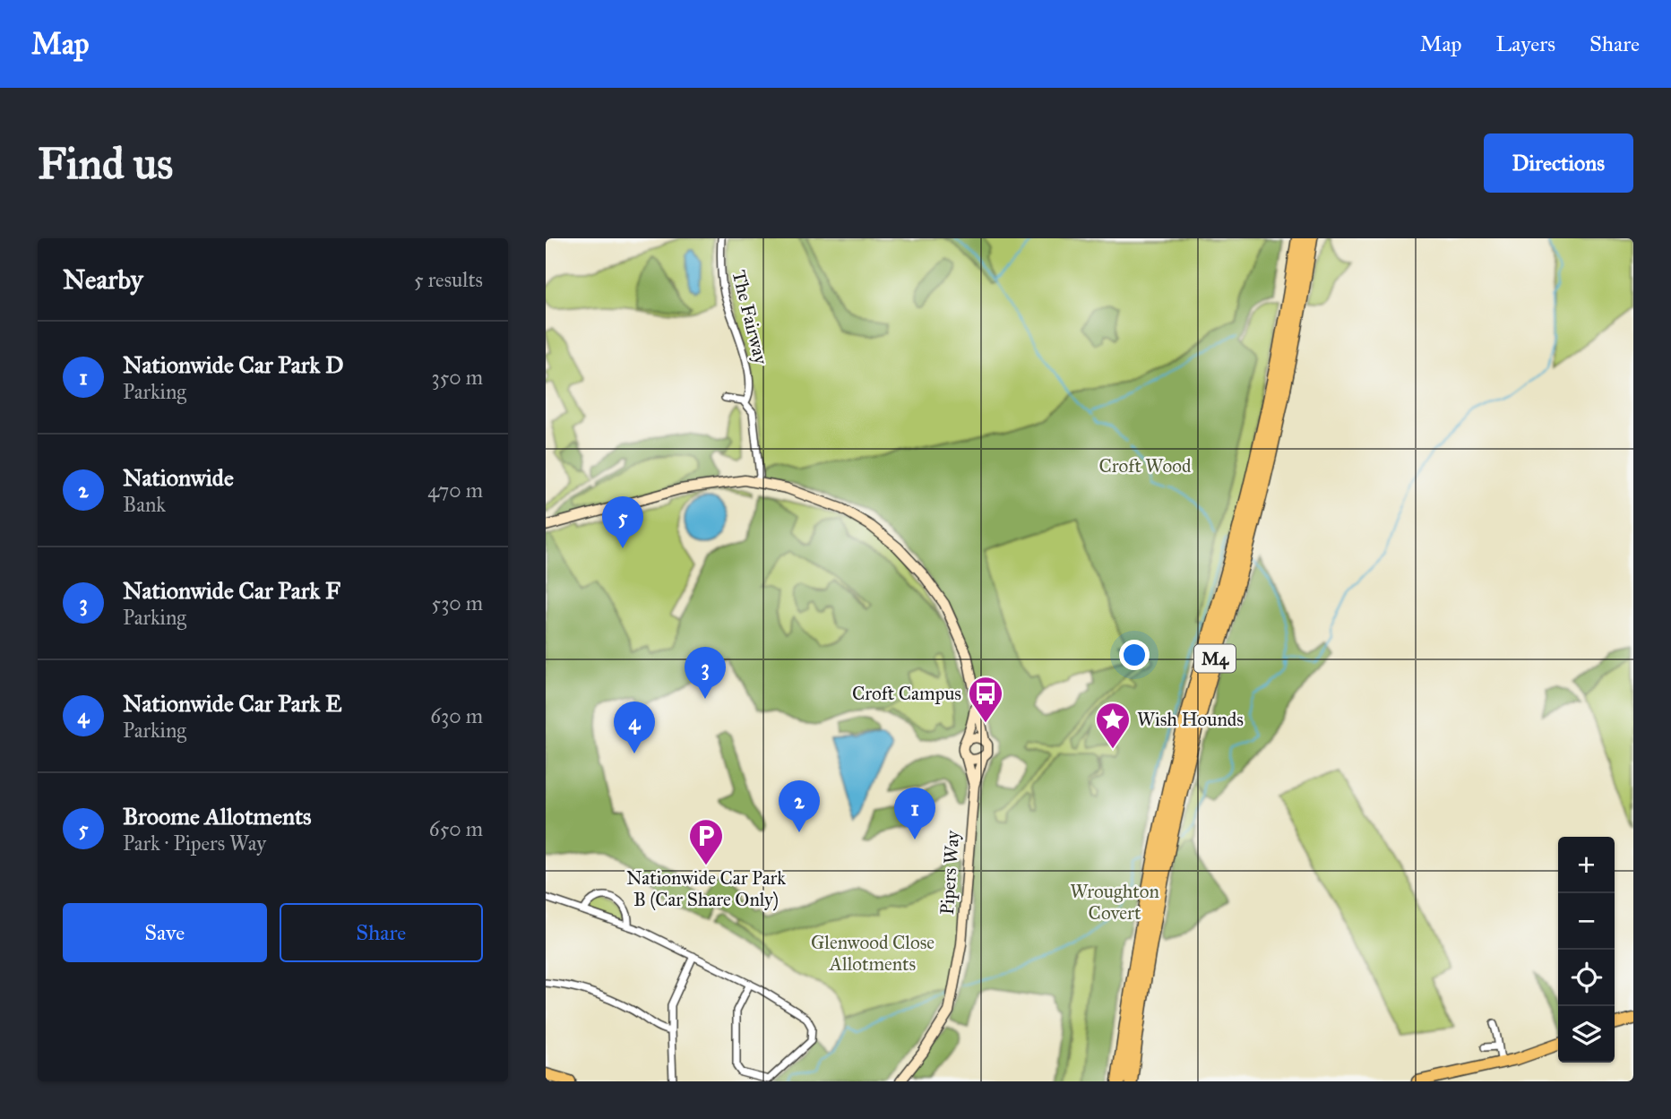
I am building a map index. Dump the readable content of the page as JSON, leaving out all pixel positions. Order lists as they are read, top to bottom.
{
  "streets": {
    "highway": ["M4"],
    "main road": ["Pipers Way"],
    "street": ["The Fairway"]
  },
  "parks": ["Croft Wood", "Wroughton Covert", "Glenwood Close Allotments"],
  "places": {
    "bus stop": ["Croft Campus"],
    "place": ["Wish Hounds"],
    "parking": ["Nationwide Car Park B (Car Share Only)"]
  },
  "page": {
    "header": "Map",
    "nav": ["Map", "Layers", "Share"],
    "buttons": [
      "Directions",
      ["Save", "Share"]
    ],
    "title": "Find us",
    "heading": ["Nearby", "5 results"],
    "list": [
      {
        "mark": "1",
        "name": "Nationwide Car Park D",
        "note": "Parking",
        "value": "350 m"
      },
      {
        "mark": "2",
        "name": "Nationwide",
        "note": "Bank",
        "value": "470 m"
      },
      {
        "mark": "3",
        "name": "Nationwide Car Park F",
        "note": "Parking",
        "value": "530 m"
      },
      {
        "mark": "4",
        "name": "Nationwide Car Park E",
        "note": "Parking",
        "value": "630 m"
      },
      {
        "mark": "5",
        "name": "Broome Allotments",
        "note": "Park · Pipers Way",
        "value": "650 m"
      }
    ],
    "pins": [
      "5",
      "3",
      "4",
      "2",
      "1"
    ],
    "map_buttons": ["+", "−"]
  }
}
